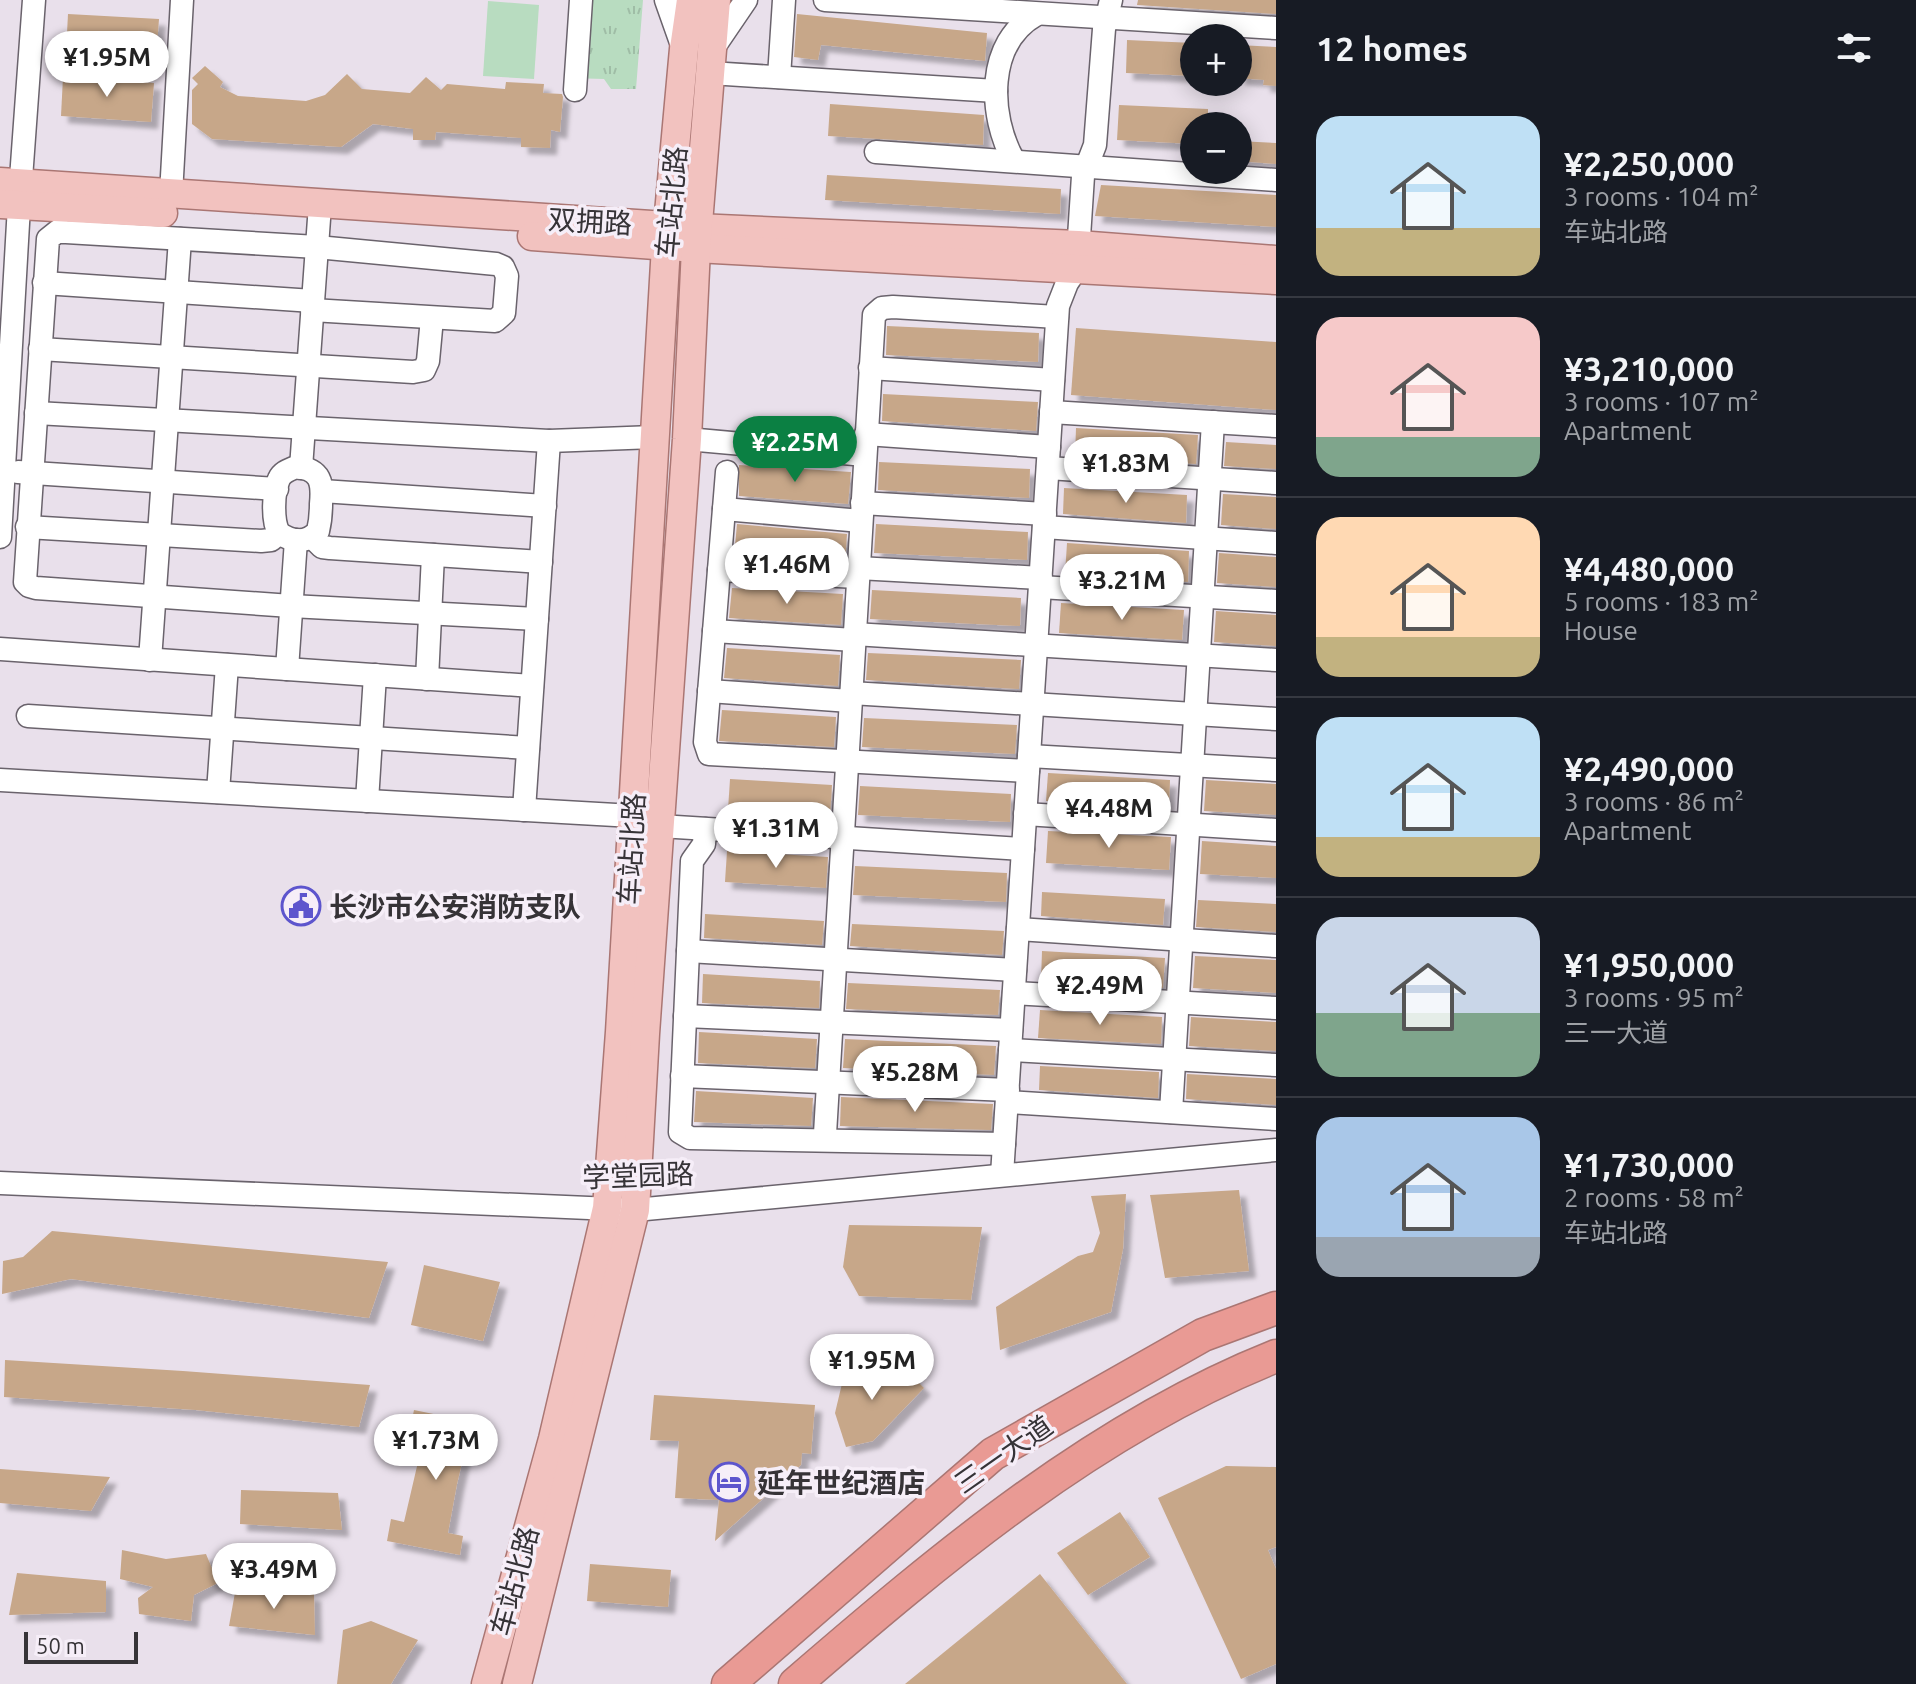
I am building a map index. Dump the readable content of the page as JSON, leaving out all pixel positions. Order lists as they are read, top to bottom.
{
  "streets": {
    "highway": ["三一大道"],
    "main road": ["车站北路", "双拥路"],
    "street": ["学堂园路"]
  },
  "crossings": [
    ["车站北路", "双拥路"],
    ["车站北路", "学堂园路"]
  ],
  "places": {
    "public building": ["长沙市公安消防支队"],
    "hotel": ["延年世纪酒店"]
  },
  "scale_bar": "50 m",
  "page": {
    "heading": "12 homes",
    "map_buttons": ["+", "−"],
    "price": [
      "¥1.95M",
      "¥2.25M",
      "¥1.83M",
      "¥1.46M",
      "¥3.21M",
      "¥4.48M",
      "¥1.31M",
      "¥2.49M",
      "¥5.28M",
      "¥1.95M",
      "¥1.73M",
      "¥3.49M"
    ],
    "list": [
      {
        "name": "¥2,250,000",
        "note": "3 rooms · 104 m² · 车站北路"
      },
      {
        "name": "¥3,210,000",
        "note": "3 rooms · 107 m² · Apartment"
      },
      {
        "name": "¥4,480,000",
        "note": "5 rooms · 183 m² · House"
      },
      {
        "name": "¥2,490,000",
        "note": "3 rooms · 86 m² · Apartment"
      },
      {
        "name": "¥1,950,000",
        "note": "3 rooms · 95 m² · 三一大道"
      },
      {
        "name": "¥1,730,000",
        "note": "2 rooms · 58 m² · 车站北路"
      }
    ],
    "scale": "50 m"
  }
}
